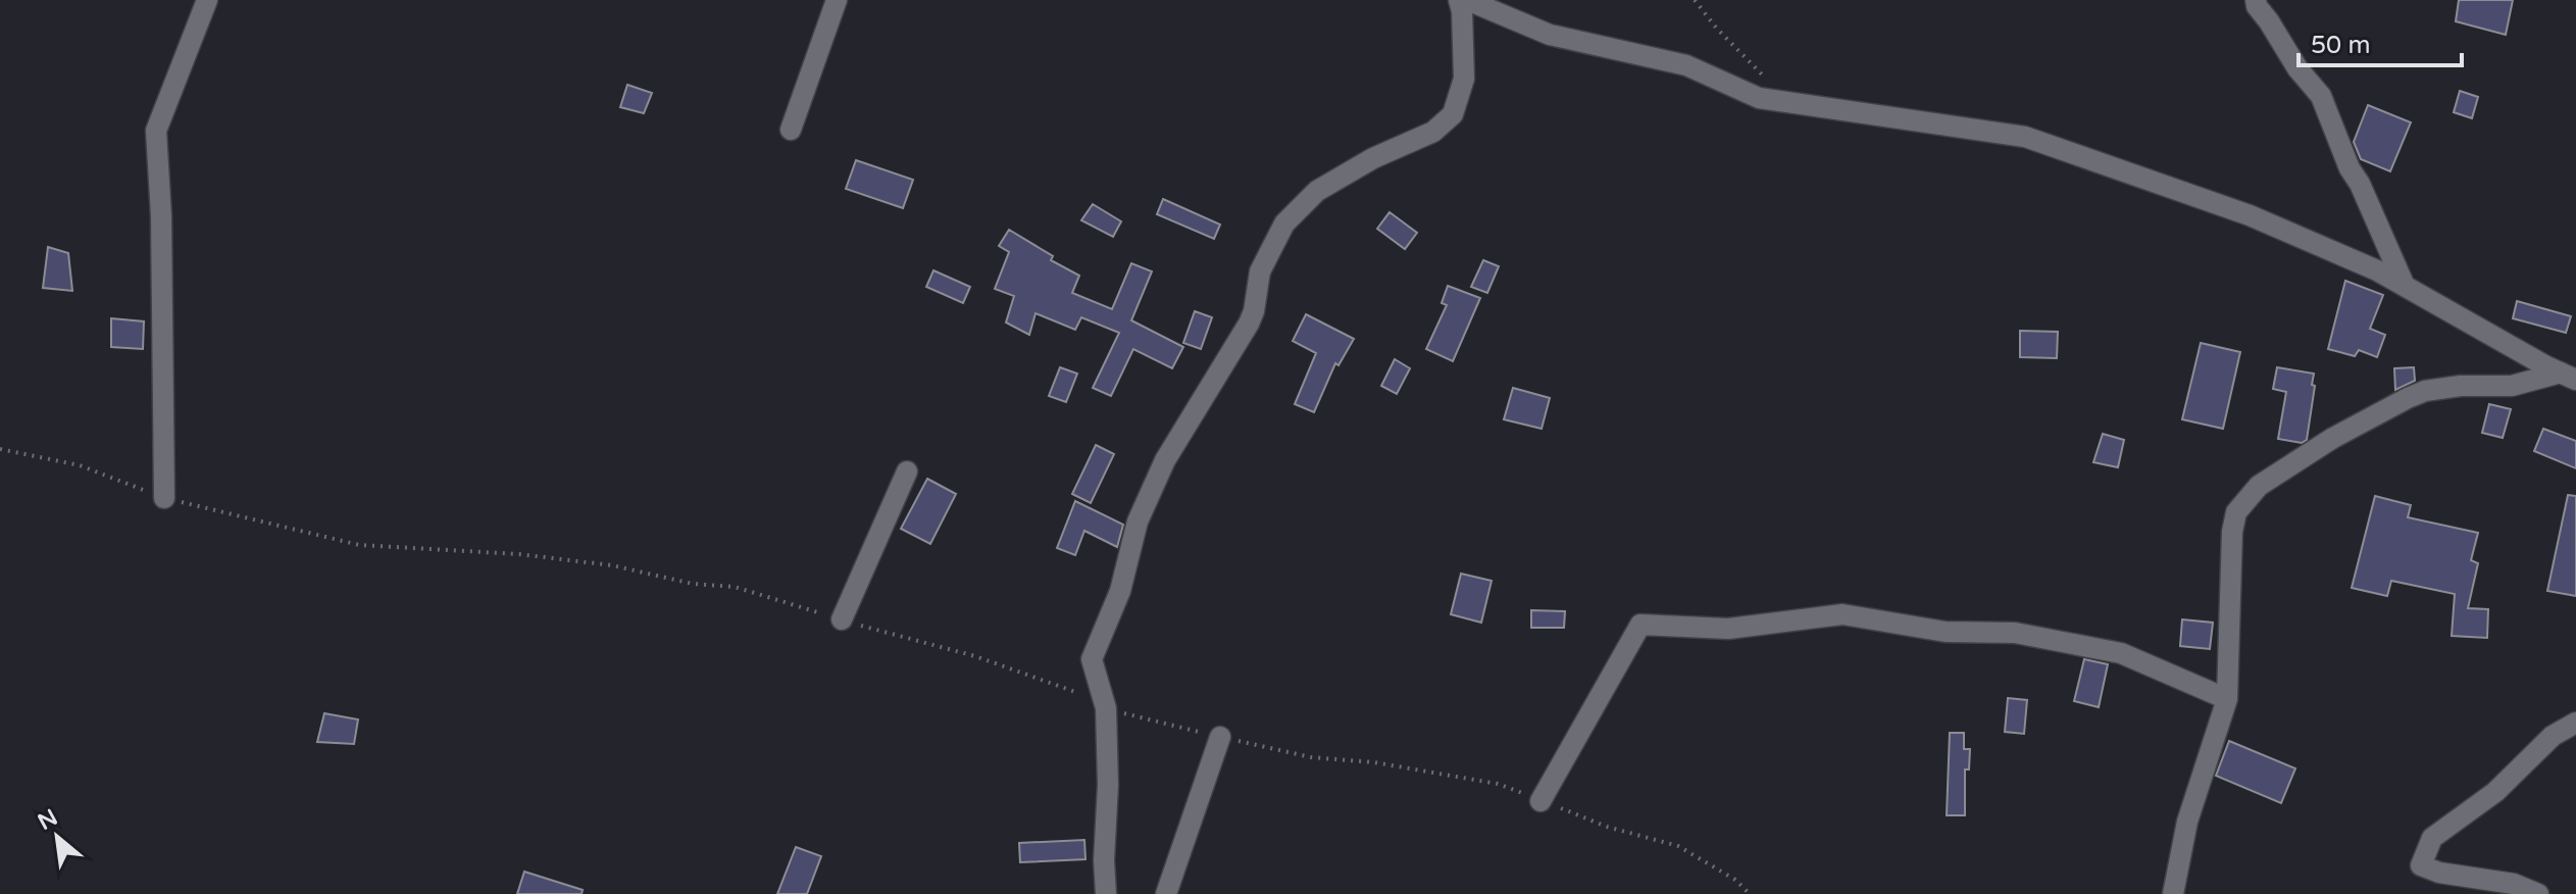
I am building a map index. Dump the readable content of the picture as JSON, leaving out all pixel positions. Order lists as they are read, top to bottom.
{
  "scale_bar": "50 m",
  "north": "top left"
}
